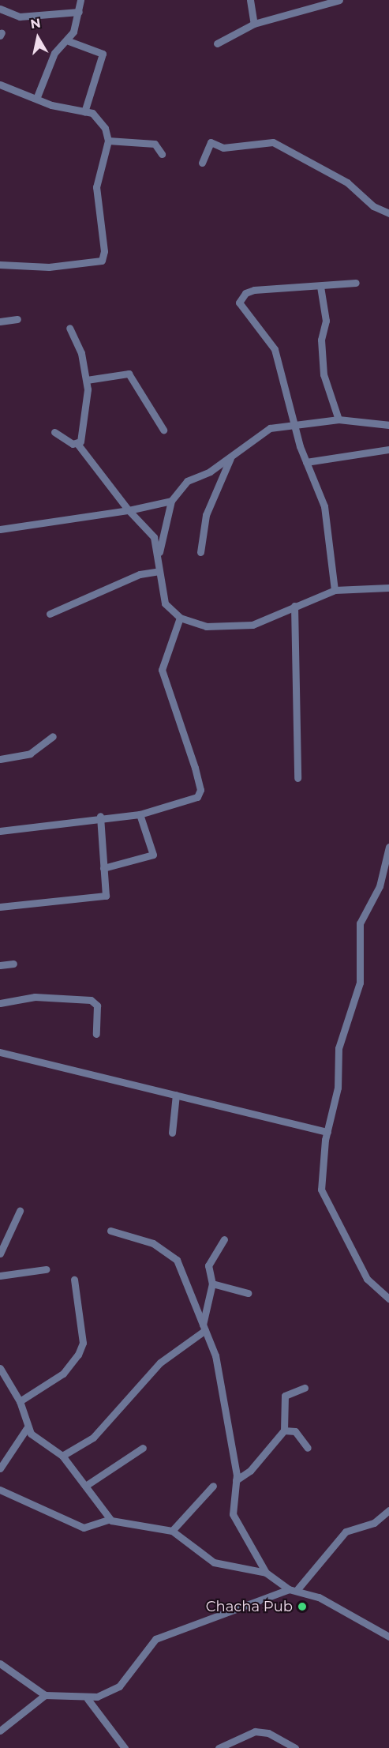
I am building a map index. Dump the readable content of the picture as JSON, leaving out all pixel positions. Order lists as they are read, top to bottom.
{
  "places": ["Chacha Pub"],
  "north": "top"
}
